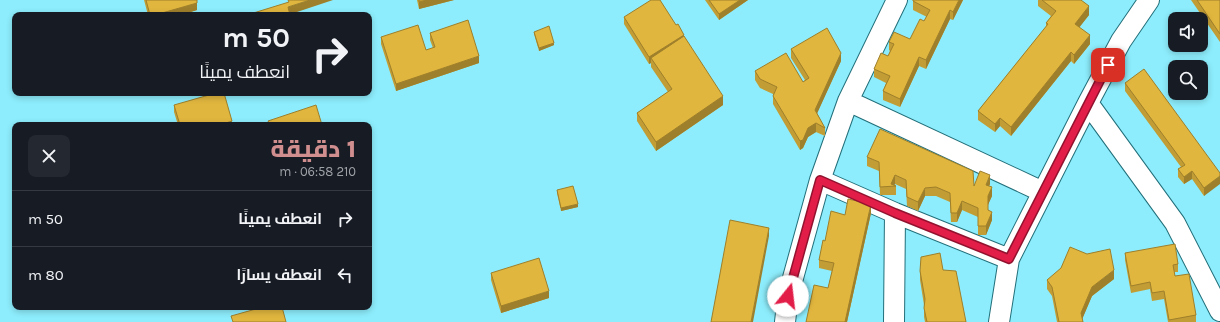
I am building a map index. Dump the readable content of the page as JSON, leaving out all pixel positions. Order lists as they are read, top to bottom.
{
  "page": {
    "turn": ["50 m", "انعطف يمينًا"],
    "heading": ["1 دقيقة", "210 m · 06:58"],
    "list": [
      {
        "name": "انعطف يمينًا",
        "value": "50 m"
      },
      {
        "name": "انعطف يسارًا",
        "value": "80 m"
      }
    ]
  }
}
